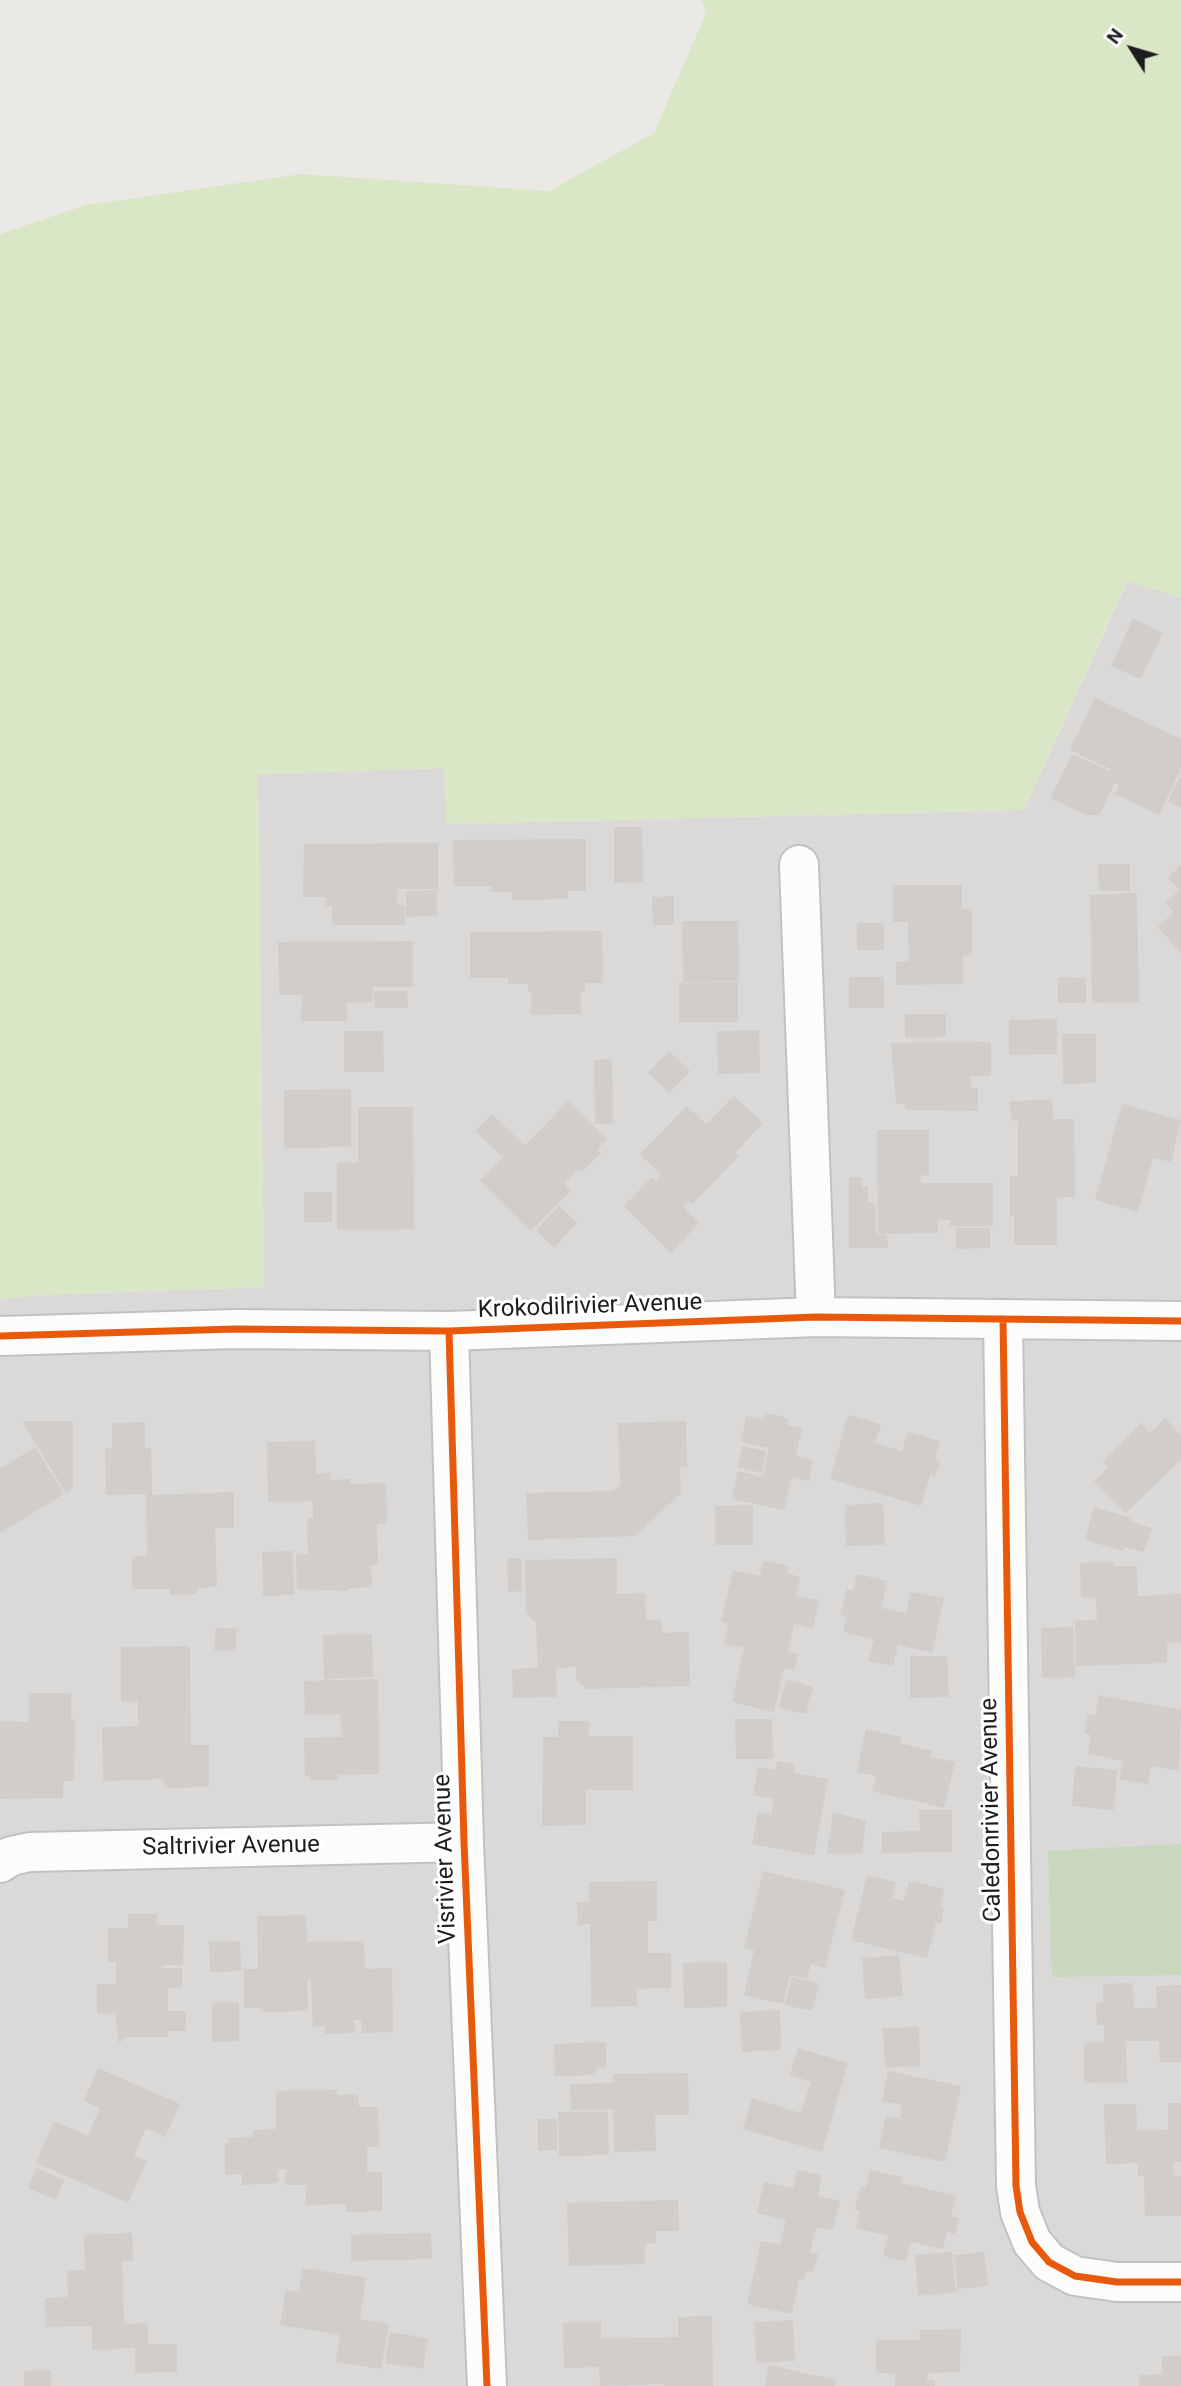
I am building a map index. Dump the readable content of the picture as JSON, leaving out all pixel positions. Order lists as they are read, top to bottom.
{
  "streets": {
    "street": [
      "Krokodilrivier Avenue",
      "Caledonrivier Avenue",
      "Saltrivier Avenue",
      "Visrivier Avenue"
    ]
  },
  "crossings": [
    ["Krokodilrivier Avenue", "Caledonrivier Avenue"],
    ["Krokodilrivier Avenue", "Visrivier Avenue"],
    ["Saltrivier Avenue", "Visrivier Avenue"]
  ],
  "north": "top left"
}
